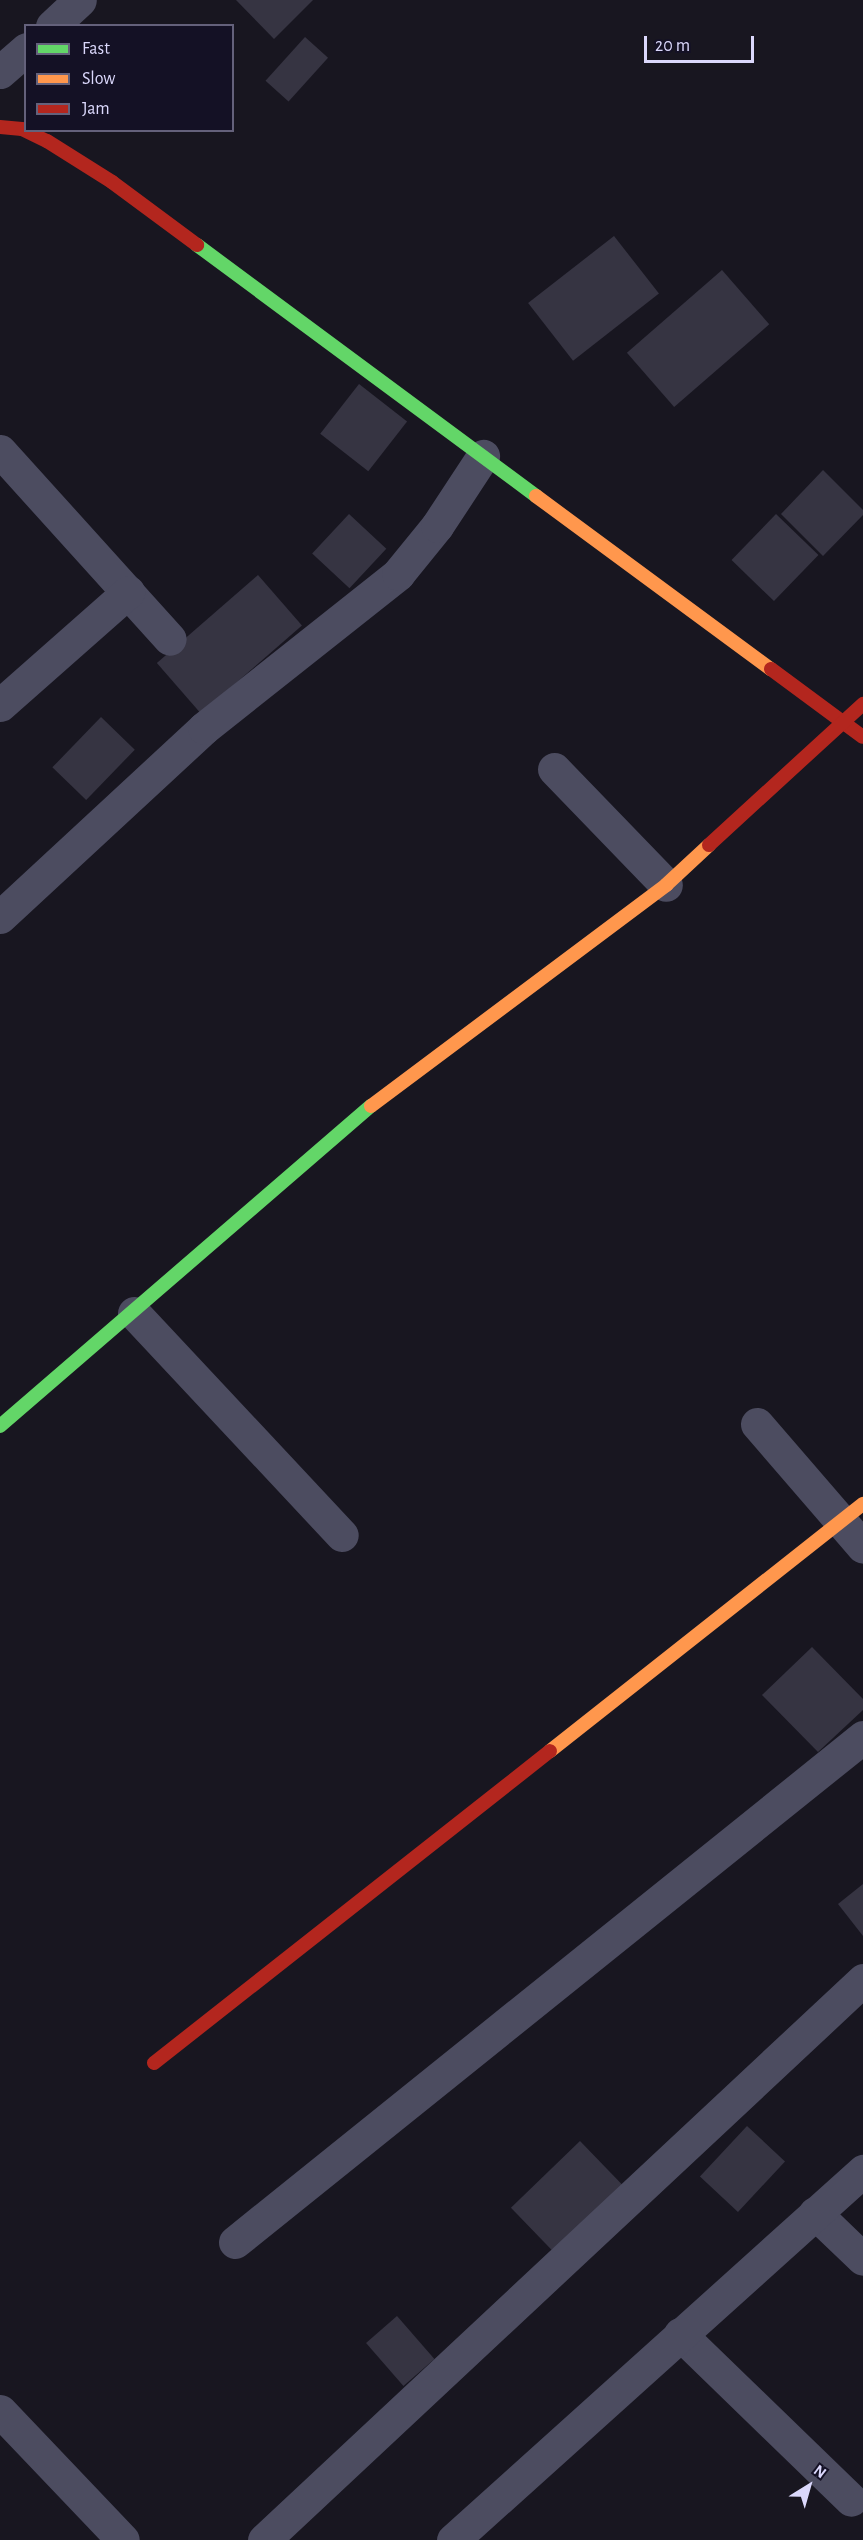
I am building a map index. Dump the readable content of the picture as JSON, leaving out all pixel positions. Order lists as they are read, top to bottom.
{
  "legend": ["Fast", "Slow", "Jam"],
  "scale_bar": "20 m",
  "north": "top right"
}
